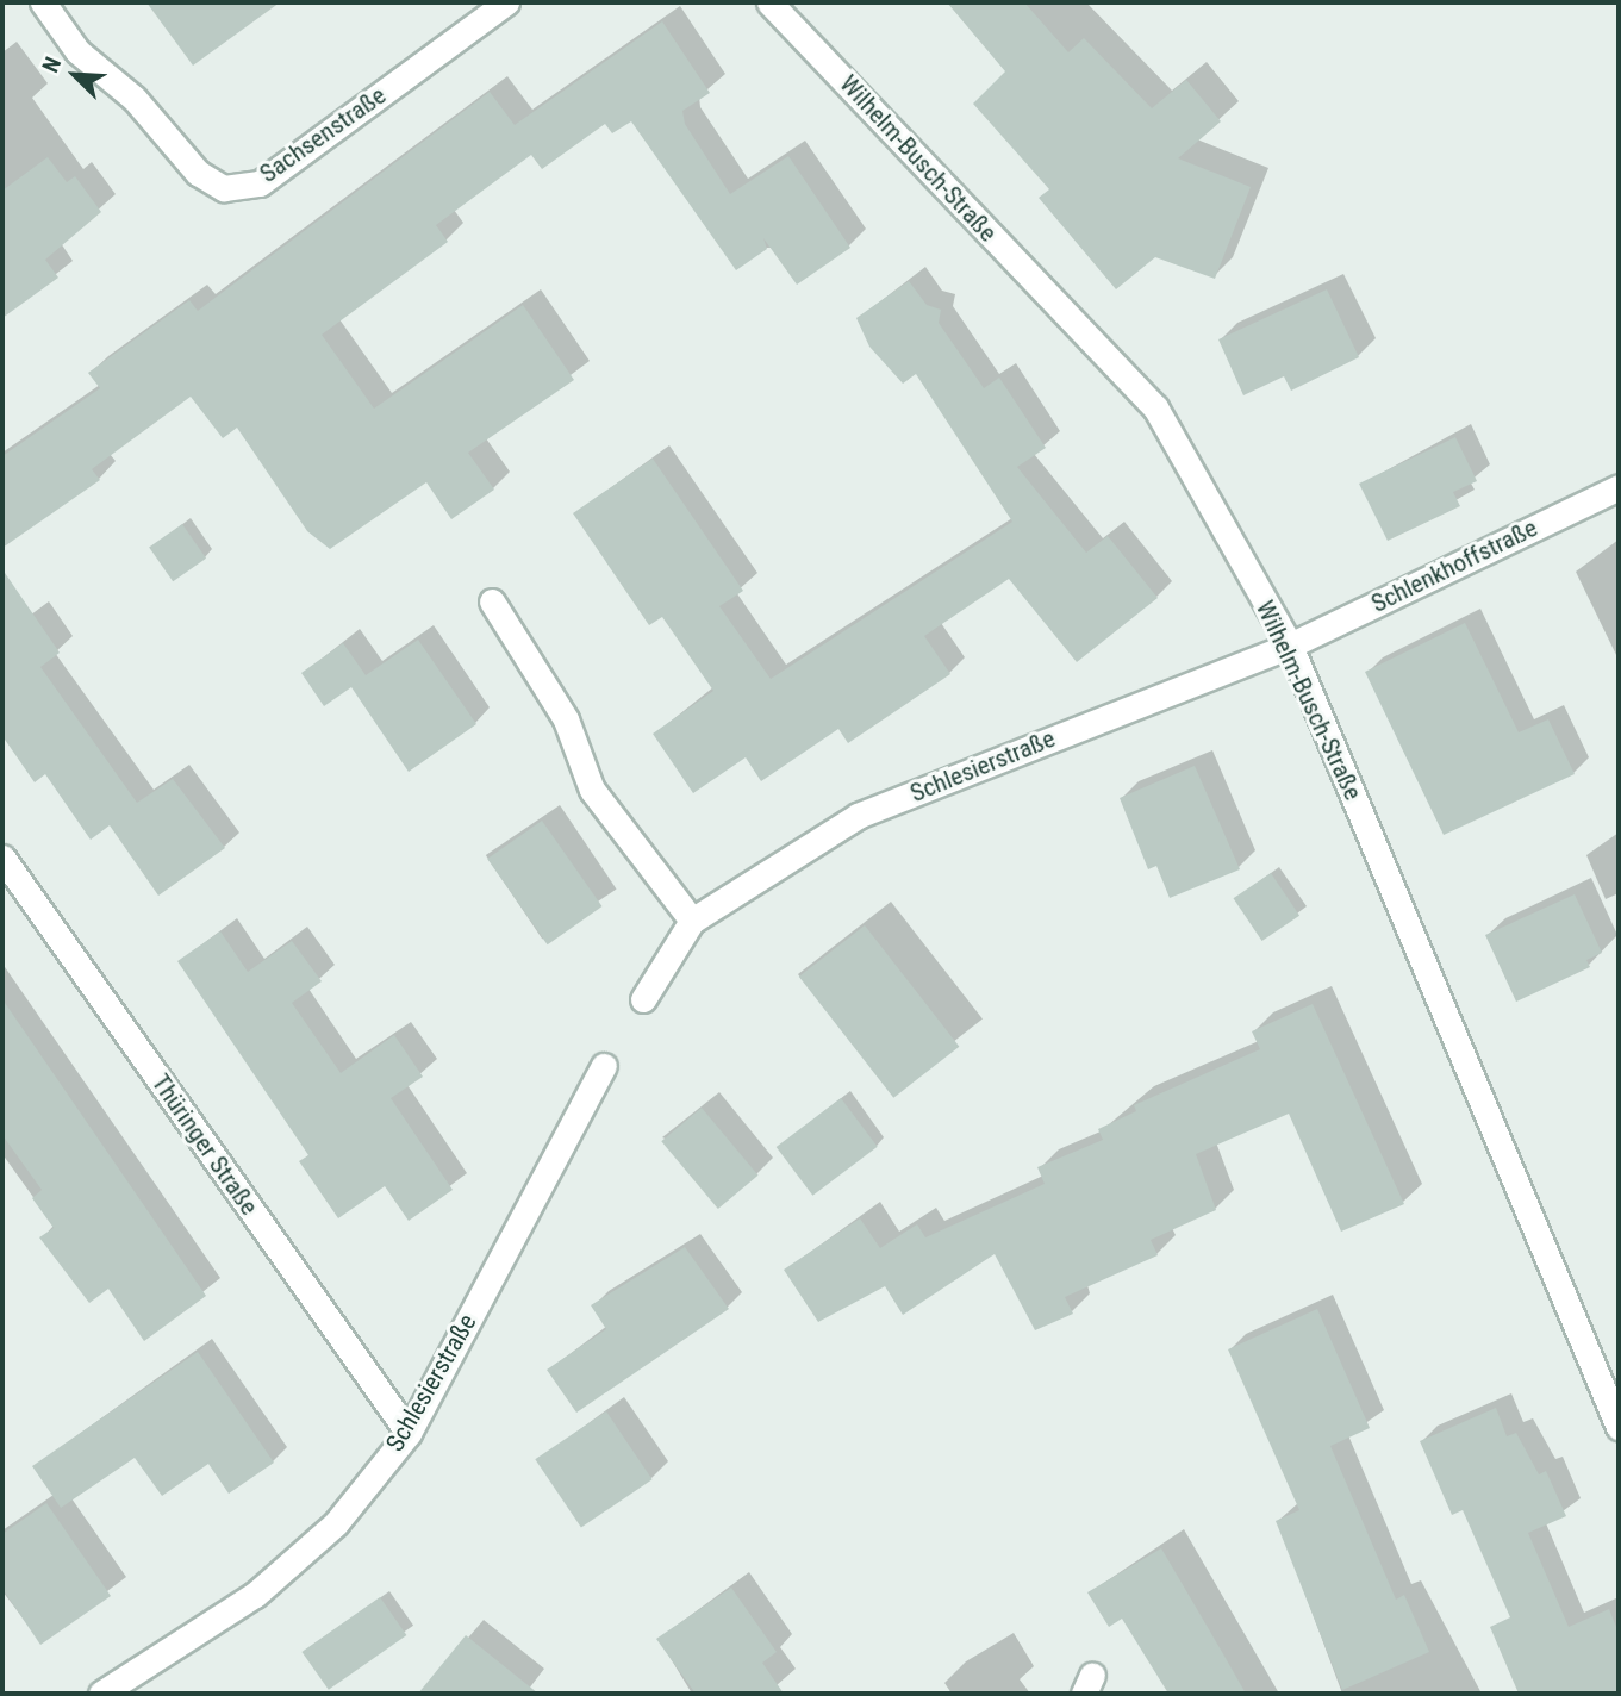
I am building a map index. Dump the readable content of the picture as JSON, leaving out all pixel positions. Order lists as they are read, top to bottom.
{
  "streets": {
    "street": [
      "Sachsenstraße",
      "Wilhelm-Busch-Straße",
      "Schlenkhoffstraße",
      "Schlesierstraße",
      "Thüringer Straße"
    ]
  },
  "crossings": [
    ["Wilhelm-Busch-Straße", "Schlenkhoffstraße"],
    ["Wilhelm-Busch-Straße", "Schlesierstraße"],
    ["Schlenkhoffstraße", "Schlesierstraße"],
    ["Schlesierstraße", "Thüringer Straße"]
  ],
  "north": "top left"
}
